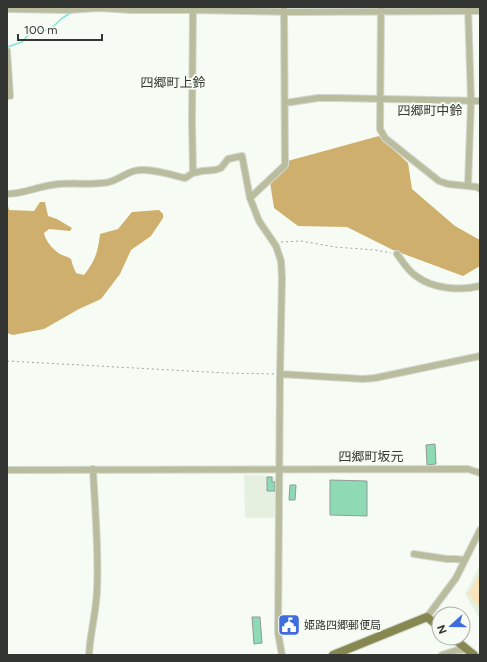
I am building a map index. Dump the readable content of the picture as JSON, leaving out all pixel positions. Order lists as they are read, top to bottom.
{
  "districts": ["四郷町上鈴", "四郷町中鈴", "四郷町坂元"],
  "places": {
    "public building": ["姫路四郷郵便局"]
  },
  "scale_bar": "100 m",
  "north": "left"
}
